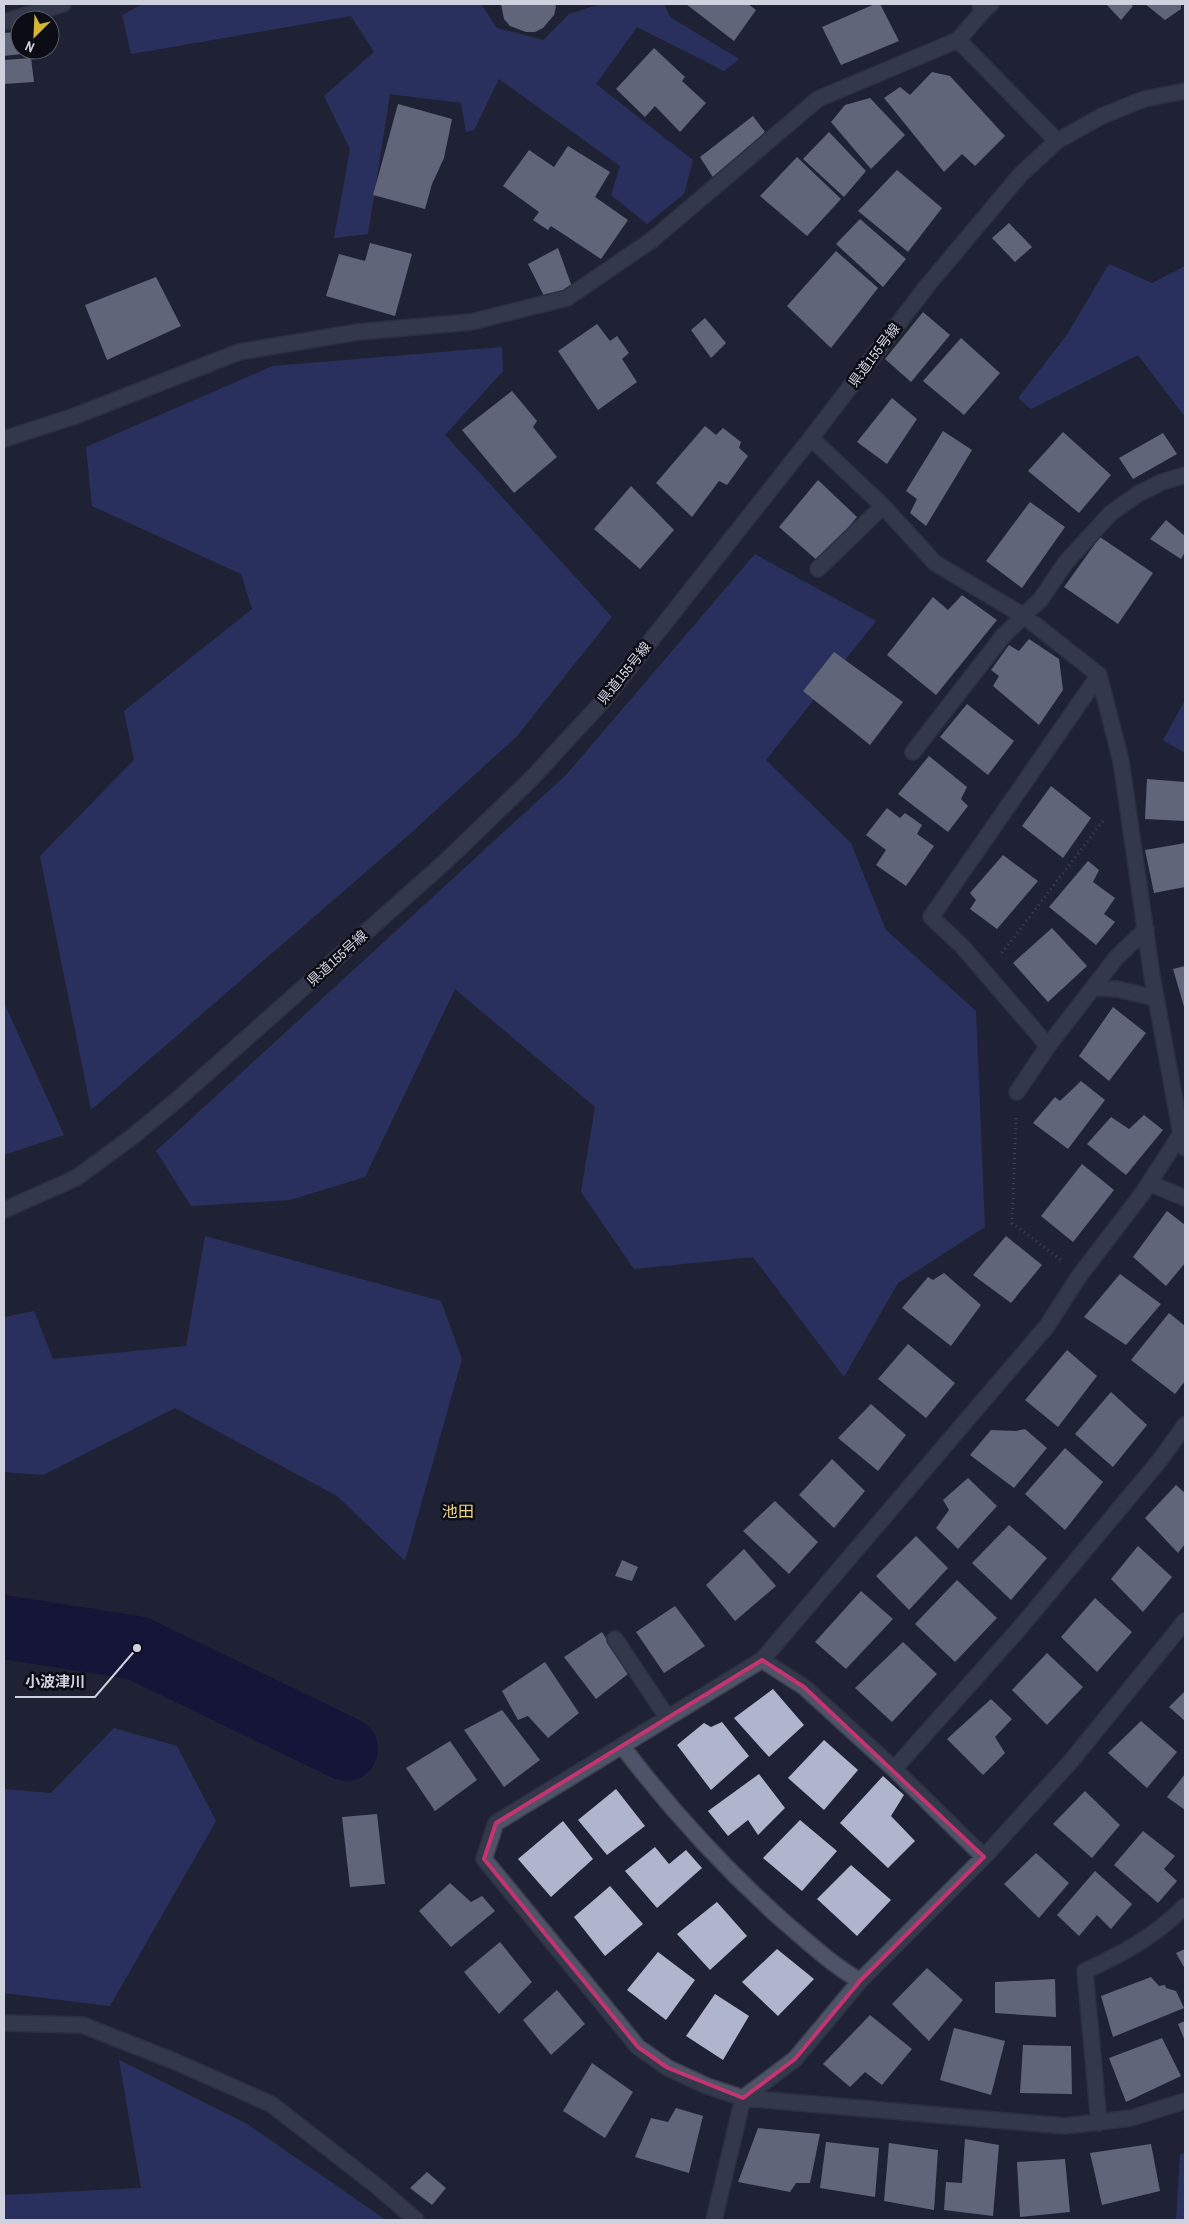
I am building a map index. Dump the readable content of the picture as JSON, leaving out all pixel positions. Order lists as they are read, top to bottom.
{
  "streets": {
    "street": ["県道155号線"]
  },
  "districts": ["池田"],
  "places": ["小波津川"],
  "north": "bottom left"
}
